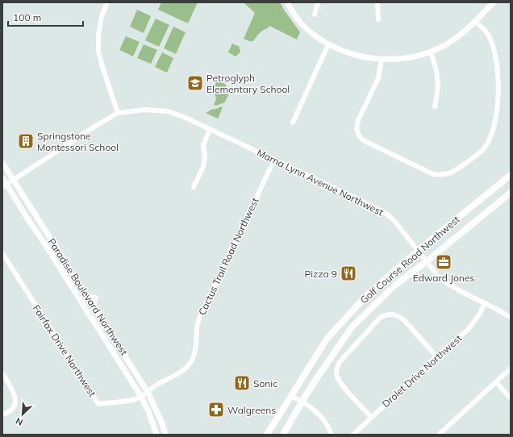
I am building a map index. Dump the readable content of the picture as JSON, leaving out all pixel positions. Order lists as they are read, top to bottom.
{
  "streets": {
    "main road": ["Golf Course Road Northwest"],
    "street": [
      "Marna Lynn Avenue Northwest",
      "Cactus Trail Road Northwest",
      "Paradise Boulevard Northwest",
      "Fairfax Drive Northwest",
      "Drolet Drive Northwest"
    ]
  },
  "crossings": [
    ["Marna Lynn Avenue Northwest", "Cactus Trail Road Northwest"],
    ["Marna Lynn Avenue Northwest", "Golf Course Road Northwest"],
    ["Marna Lynn Avenue Northwest", "Drolet Drive Northwest"],
    ["Cactus Trail Road Northwest", "Paradise Boulevard Northwest"],
    ["Cactus Trail Road Northwest", "Fairfax Drive Northwest"],
    ["Paradise Boulevard Northwest", "Fairfax Drive Northwest"]
  ],
  "places": {
    "school or university": ["Petroglyph Elementary School"],
    "building": ["Springstone Montessori School"],
    "office": ["Edward Jones"],
    "restaurant": ["Pizza 9", "Sonic"],
    "pharmacy": ["Walgreens"]
  },
  "scale_bar": "100 m",
  "north": "bottom left"
}
